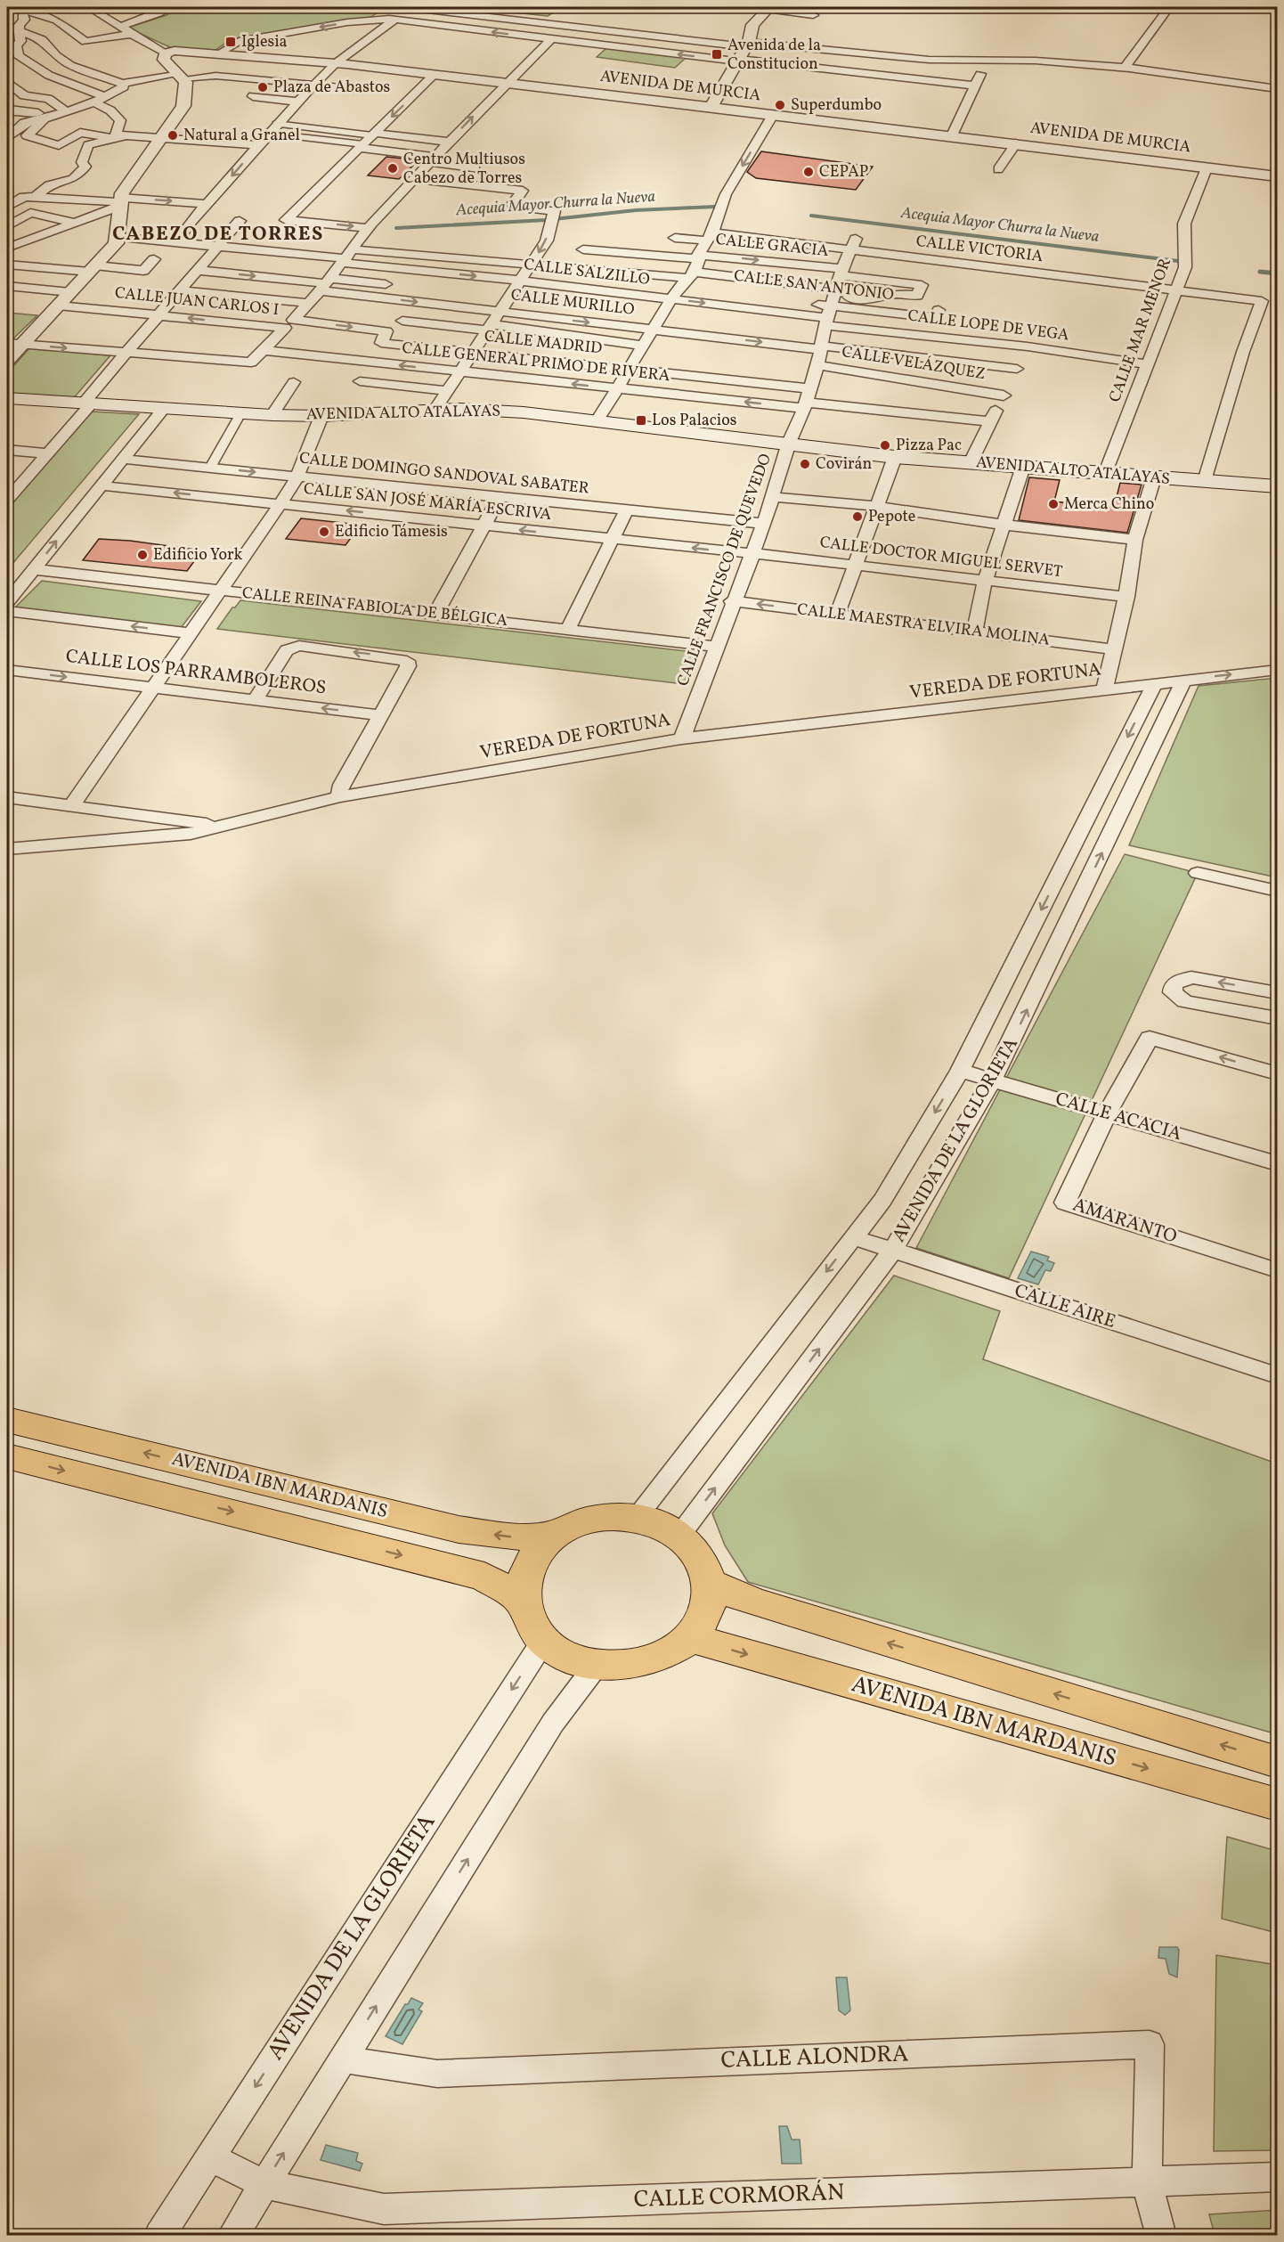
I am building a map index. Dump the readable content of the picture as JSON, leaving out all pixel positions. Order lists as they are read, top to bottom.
{
  "streets": {
    "main road": ["AVENIDA ALTO ATALAYAS", "AVENIDA IBN MARDANIS"],
    "street": [
      "AVENIDA DE MURCIA",
      "CALLE GRACIA",
      "CALLE VICTORIA",
      "CALLE SALZILLO",
      "CALLE SAN ANTONIO",
      "CALLE JUAN CARLOS I",
      "CALLE MURILLO",
      "CALLE LOPE DE VEGA",
      "CALLE MAR MENOR",
      "CALLE MADRID",
      "CALLE GENERAL PRIMO DE RIVERA",
      "CALLE VELÁZQUEZ",
      "CALLE DOMINGO SANDOVAL SABATER",
      "CALLE SAN JOSÉ MARÍA ESCRIVA",
      "CALLE DOCTOR MIGUEL SERVET",
      "CALLE FRANCISCO DE QUEVEDO",
      "CALLE REINA FABIOLA DE BÉLGICA",
      "CALLE MAESTRA ELVIRA MOLINA",
      "CALLE LOS PARRAMBOLEROS",
      "VEREDA DE FORTUNA",
      "CALLE ACACIA",
      "AVENIDA DE LA GLORIETA",
      "AMARANTO",
      "CALLE AIRE",
      "CALLE ALONDRA",
      "CALLE CORMORÁN"
    ]
  },
  "crossings": [
    ["AVENIDA DE MURCIA", "CALLE MAR MENOR"],
    ["CALLE GRACIA", "CALLE SALZILLO"],
    ["CALLE GRACIA", "CALLE SAN ANTONIO"],
    ["CALLE GRACIA", "CALLE LOPE DE VEGA"],
    ["CALLE GRACIA", "CALLE FRANCISCO DE QUEVEDO"],
    ["CALLE VICTORIA", "CALLE MAR MENOR"],
    ["CALLE VICTORIA", "AVENIDA ALTO ATALAYAS"],
    ["CALLE VICTORIA", "CALLE FRANCISCO DE QUEVEDO"],
    ["CALLE SALZILLO", "CALLE SAN ANTONIO"],
    ["CALLE SALZILLO", "CALLE LOPE DE VEGA"],
    ["CALLE SALZILLO", "CALLE FRANCISCO DE QUEVEDO"],
    ["CALLE SAN ANTONIO", "CALLE LOPE DE VEGA"],
    ["CALLE SAN ANTONIO", "CALLE FRANCISCO DE QUEVEDO"],
    ["CALLE JUAN CARLOS I", "CALLE GENERAL PRIMO DE RIVERA"],
    ["CALLE MURILLO", "CALLE VELÁZQUEZ"],
    ["CALLE LOPE DE VEGA", "CALLE MAR MENOR"],
    ["CALLE LOPE DE VEGA", "CALLE FRANCISCO DE QUEVEDO"],
    ["CALLE MAR MENOR", "AVENIDA ALTO ATALAYAS"],
    ["CALLE MADRID", "CALLE VELÁZQUEZ"],
    ["CALLE MADRID", "CALLE FRANCISCO DE QUEVEDO"],
    ["CALLE GENERAL PRIMO DE RIVERA", "CALLE FRANCISCO DE QUEVEDO"],
    ["CALLE VELÁZQUEZ", "CALLE FRANCISCO DE QUEVEDO"],
    ["AVENIDA ALTO ATALAYAS", "CALLE FRANCISCO DE QUEVEDO"],
    ["CALLE DOMINGO SANDOVAL SABATER", "CALLE FRANCISCO DE QUEVEDO"],
    ["CALLE SAN JOSÉ MARÍA ESCRIVA", "CALLE DOCTOR MIGUEL SERVET"],
    ["CALLE SAN JOSÉ MARÍA ESCRIVA", "CALLE FRANCISCO DE QUEVEDO"],
    ["CALLE DOCTOR MIGUEL SERVET", "CALLE FRANCISCO DE QUEVEDO"],
    ["CALLE FRANCISCO DE QUEVEDO", "CALLE REINA FABIOLA DE BÉLGICA"],
    ["CALLE FRANCISCO DE QUEVEDO", "CALLE MAESTRA ELVIRA MOLINA"],
    ["CALLE FRANCISCO DE QUEVEDO", "VEREDA DE FORTUNA"],
    ["VEREDA DE FORTUNA", "AVENIDA DE LA GLORIETA"],
    ["CALLE ACACIA", "AVENIDA DE LA GLORIETA"],
    ["CALLE ACACIA", "AMARANTO"],
    ["AVENIDA DE LA GLORIETA", "CALLE AIRE"],
    ["AVENIDA DE LA GLORIETA", "AVENIDA IBN MARDANIS"],
    ["AVENIDA DE LA GLORIETA", "CALLE CORMORÁN"],
    ["CALLE ALONDRA", "CALLE CORMORÁN"]
  ],
  "districts": ["CABEZO DE TORRES"],
  "water": ["Acequia Mayor Churra la Nueva"],
  "places": {
    "transit": ["Iglesia", "Avenida de la Constitucion", "Los Palacios"],
    "other": [
      "Plaza de Abastos",
      "Superdumbo",
      "Natural a Granel",
      "Centro Multiusos Cabezo de Torres",
      "CEPAP",
      "Pizza Pac",
      "Covirán",
      "Merca Chino",
      "Pepote",
      "Edificio Támesis",
      "Edificio York"
    ]
  }
}
